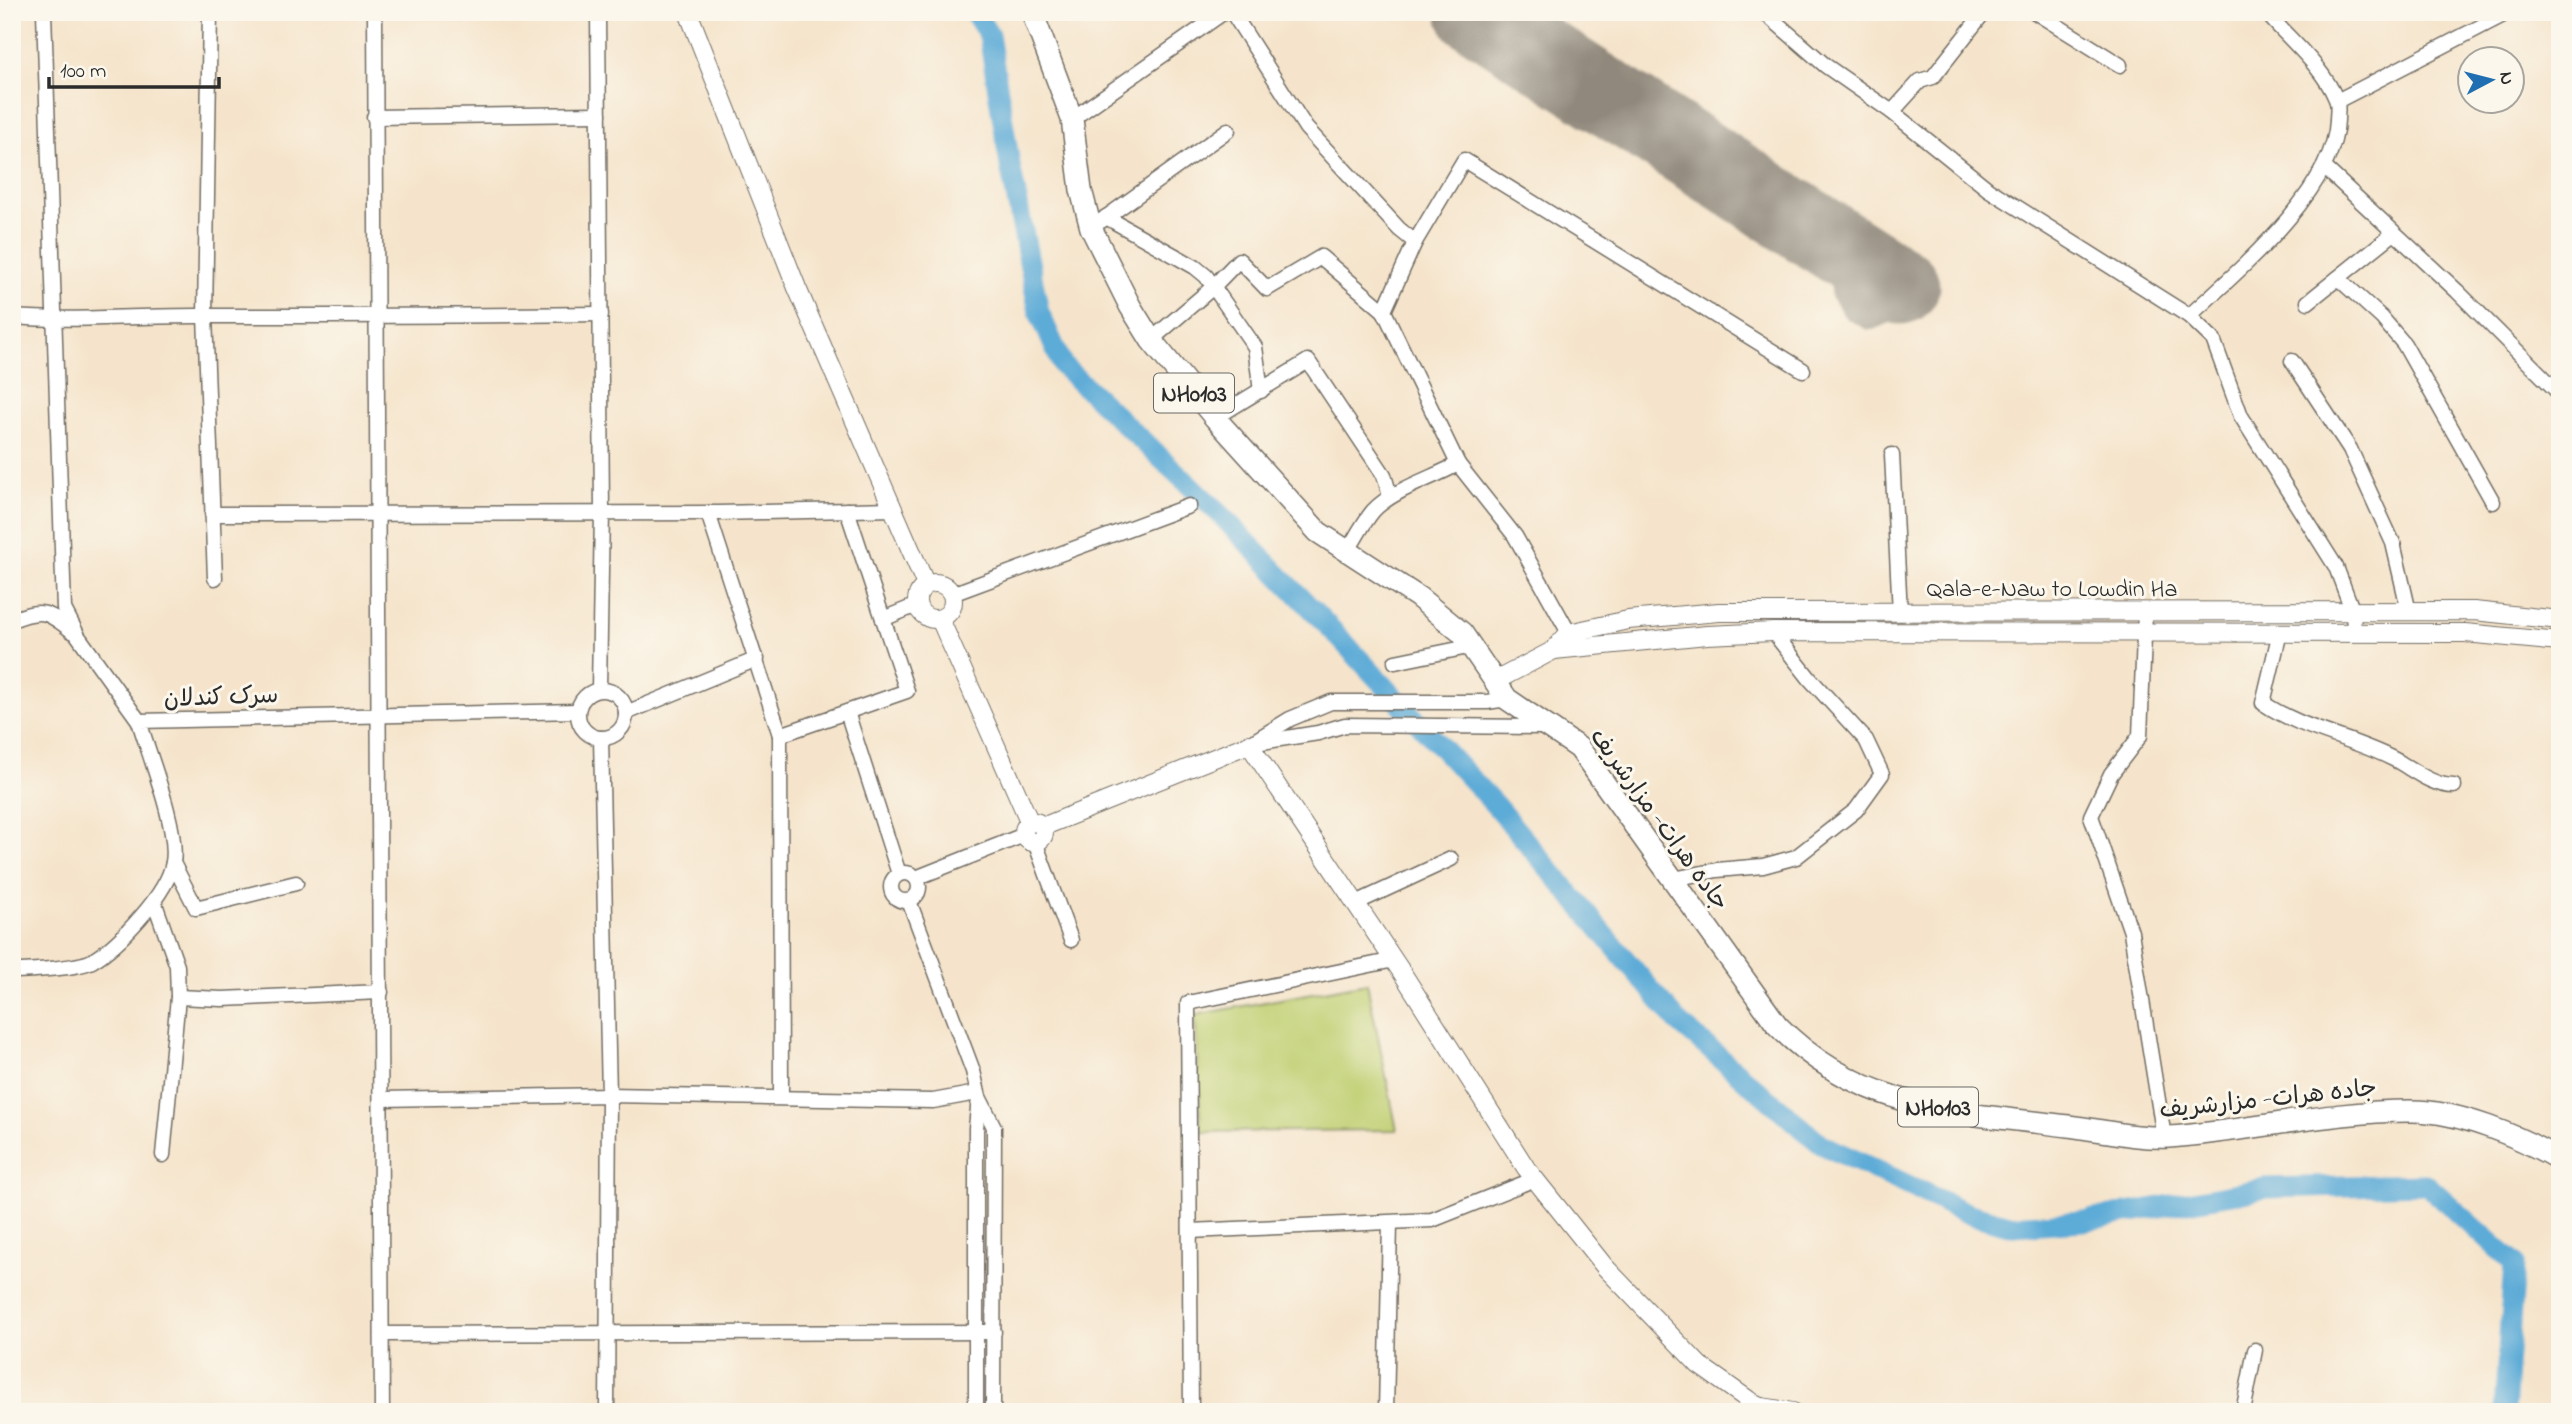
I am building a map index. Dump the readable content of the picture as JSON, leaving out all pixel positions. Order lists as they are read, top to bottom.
{
  "streets": {
    "highway": ["NH0103", "جاده هرات- مزارشریف"],
    "main road": ["Qala-e-Naw to Lowdin Ha"],
    "street": ["سرک کندلان"]
  },
  "crossings": [
    ["Qala-e-Naw to Lowdin Ha", "جاده هرات- مزارشریف"]
  ],
  "scale_bar": "100 m",
  "north": "right"
}
